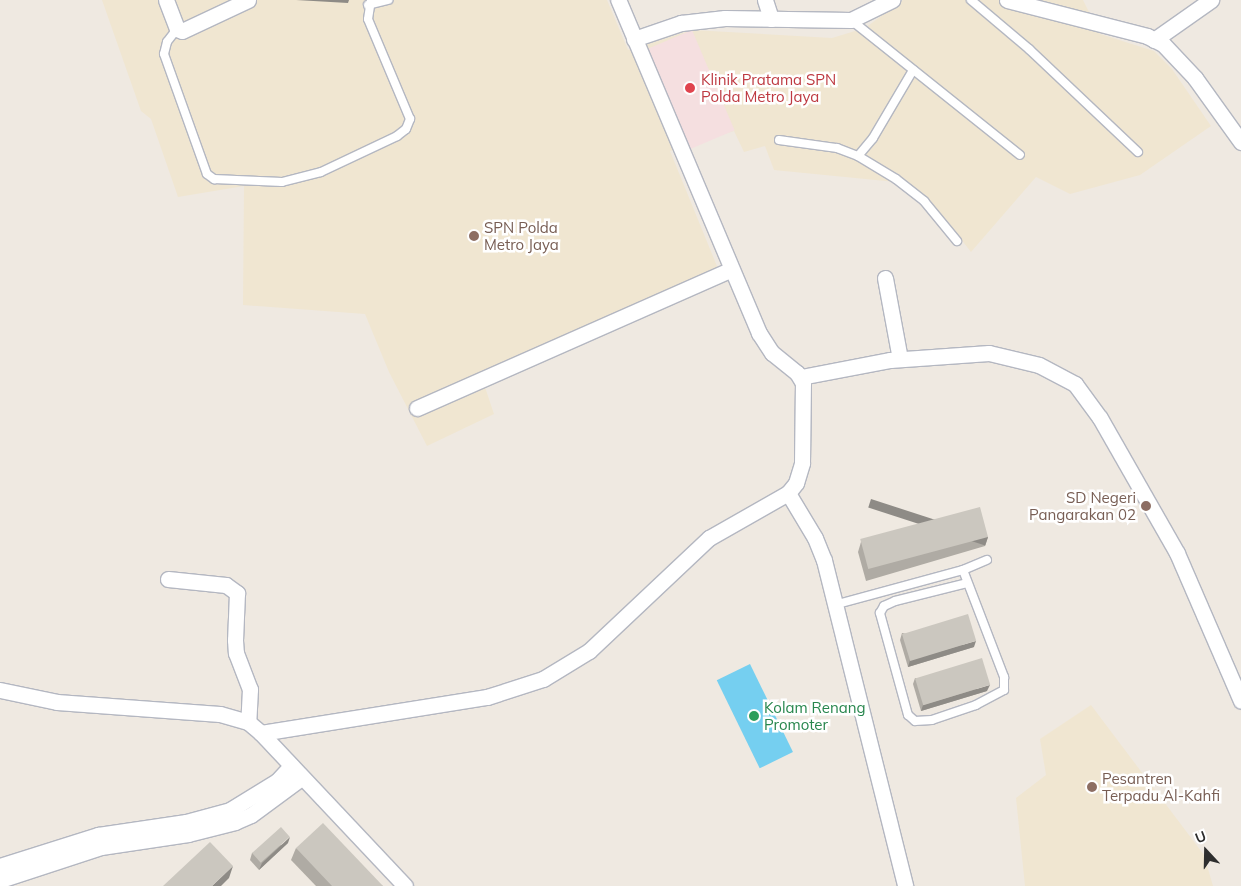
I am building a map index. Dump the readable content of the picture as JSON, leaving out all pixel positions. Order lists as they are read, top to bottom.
{
  "places": [
    "Klinik Pratama SPN Polda Metro Jaya",
    "SPN Polda Metro Jaya",
    "SD Negeri Pangarakan 02",
    "Kolam Renang Promoter",
    "Pesantren Terpadu Al-Kahfi"
  ],
  "north": "top"
}
